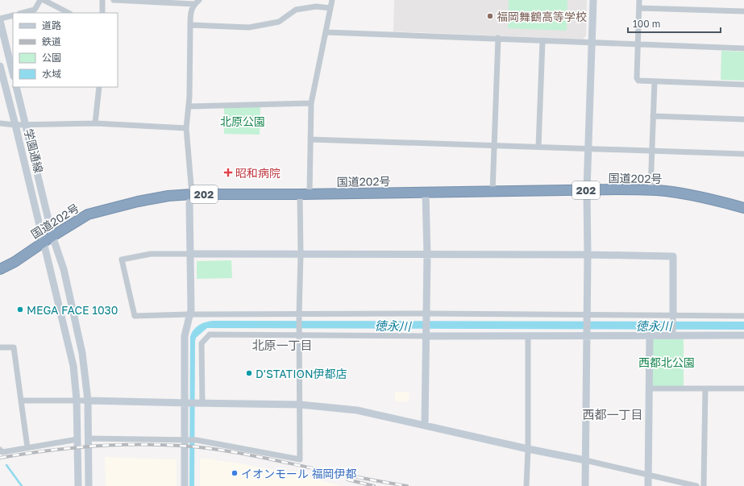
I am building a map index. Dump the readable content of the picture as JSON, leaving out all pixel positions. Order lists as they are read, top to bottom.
{
  "streets": {
    "highway": ["国道202号", "202"],
    "street": ["学園通線"]
  },
  "crossings": [
    ["学園通線", "国道202号"]
  ],
  "districts": ["北原一丁目", "西都一丁目"],
  "water": ["徳永川"],
  "parks": ["北原公園", "西都北公園"],
  "places": {
    "other": [
      "福岡舞鶴高等学校",
      "MEGA FACE 1030",
      "D'STATION伊都店",
      "イオンモール 福岡伊都"
    ],
    "health": ["昭和病院"]
  },
  "legend": [
    "道路",
    "鉄道",
    "公園",
    "水域"
  ],
  "scale_bar": "100 m"
}
